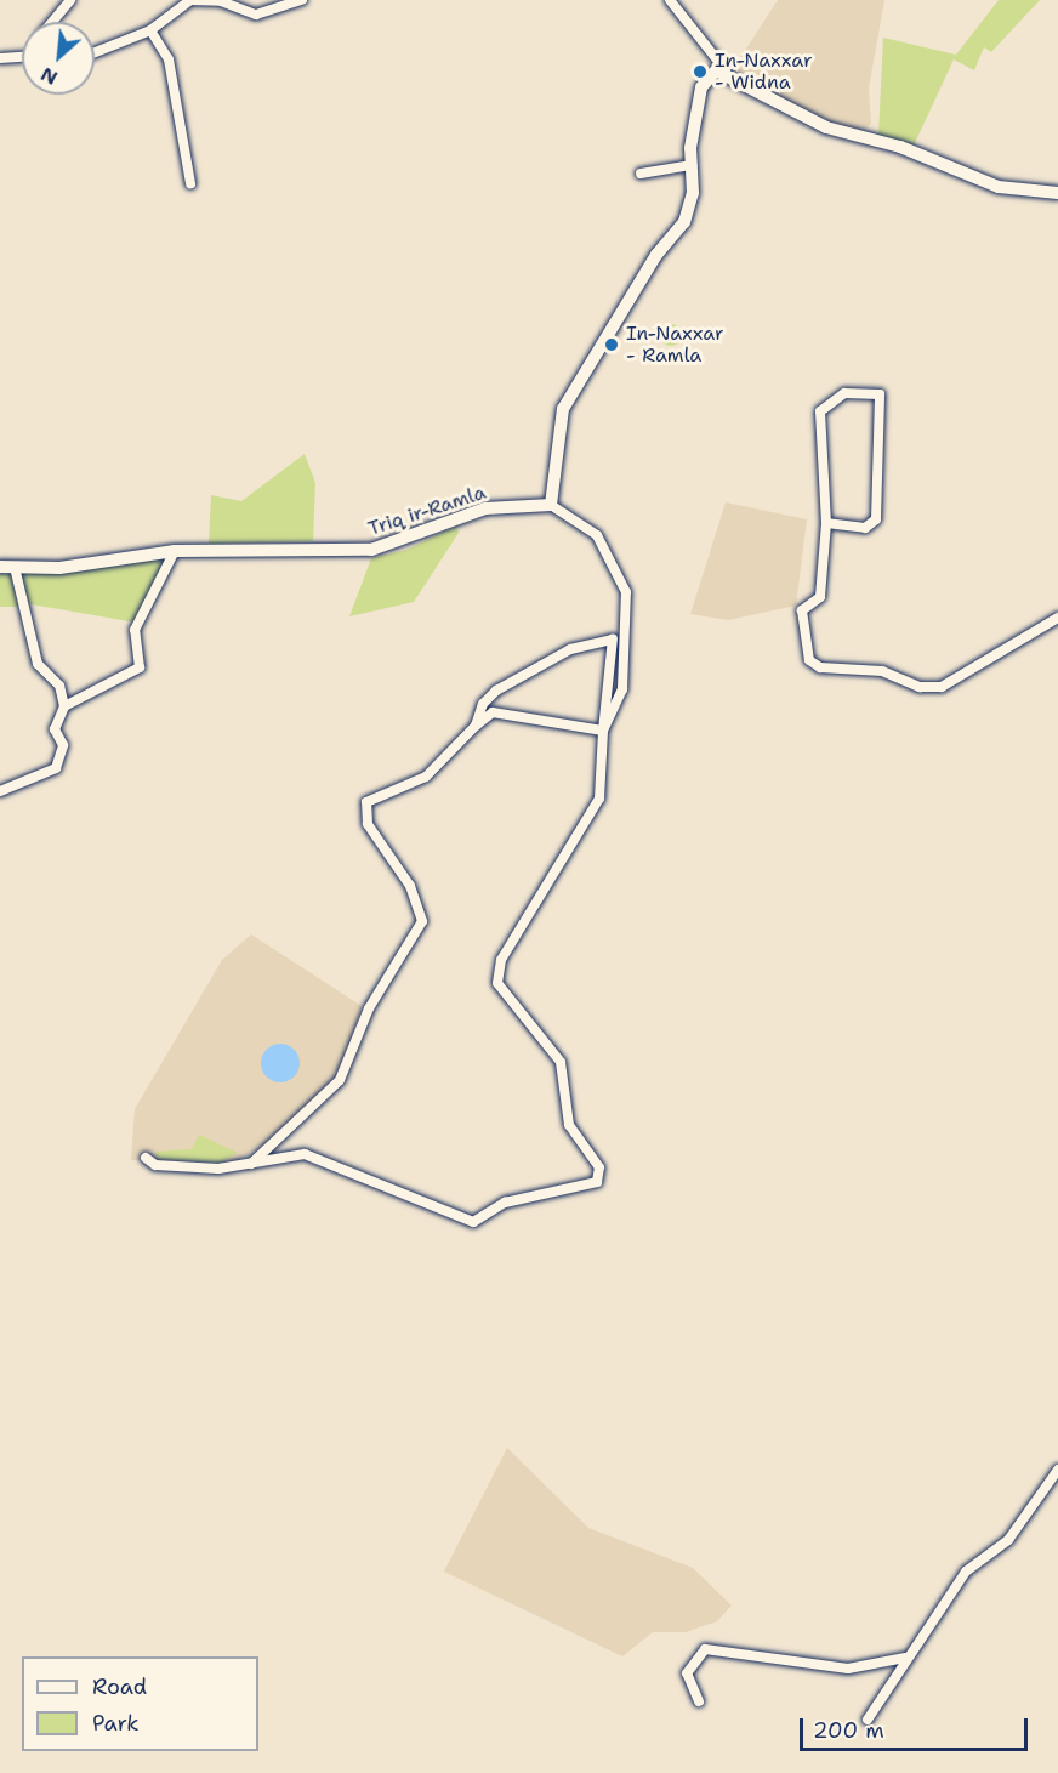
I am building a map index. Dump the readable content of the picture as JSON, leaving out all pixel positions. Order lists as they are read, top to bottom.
{
  "streets": {
    "main road": ["Triq ir-Ramla"]
  },
  "places": ["In-Naxxar - Widna", "In-Naxxar - Ramla"],
  "legend": ["Road", "Park"],
  "scale_bar": "200 m",
  "north": "bottom left"
}
